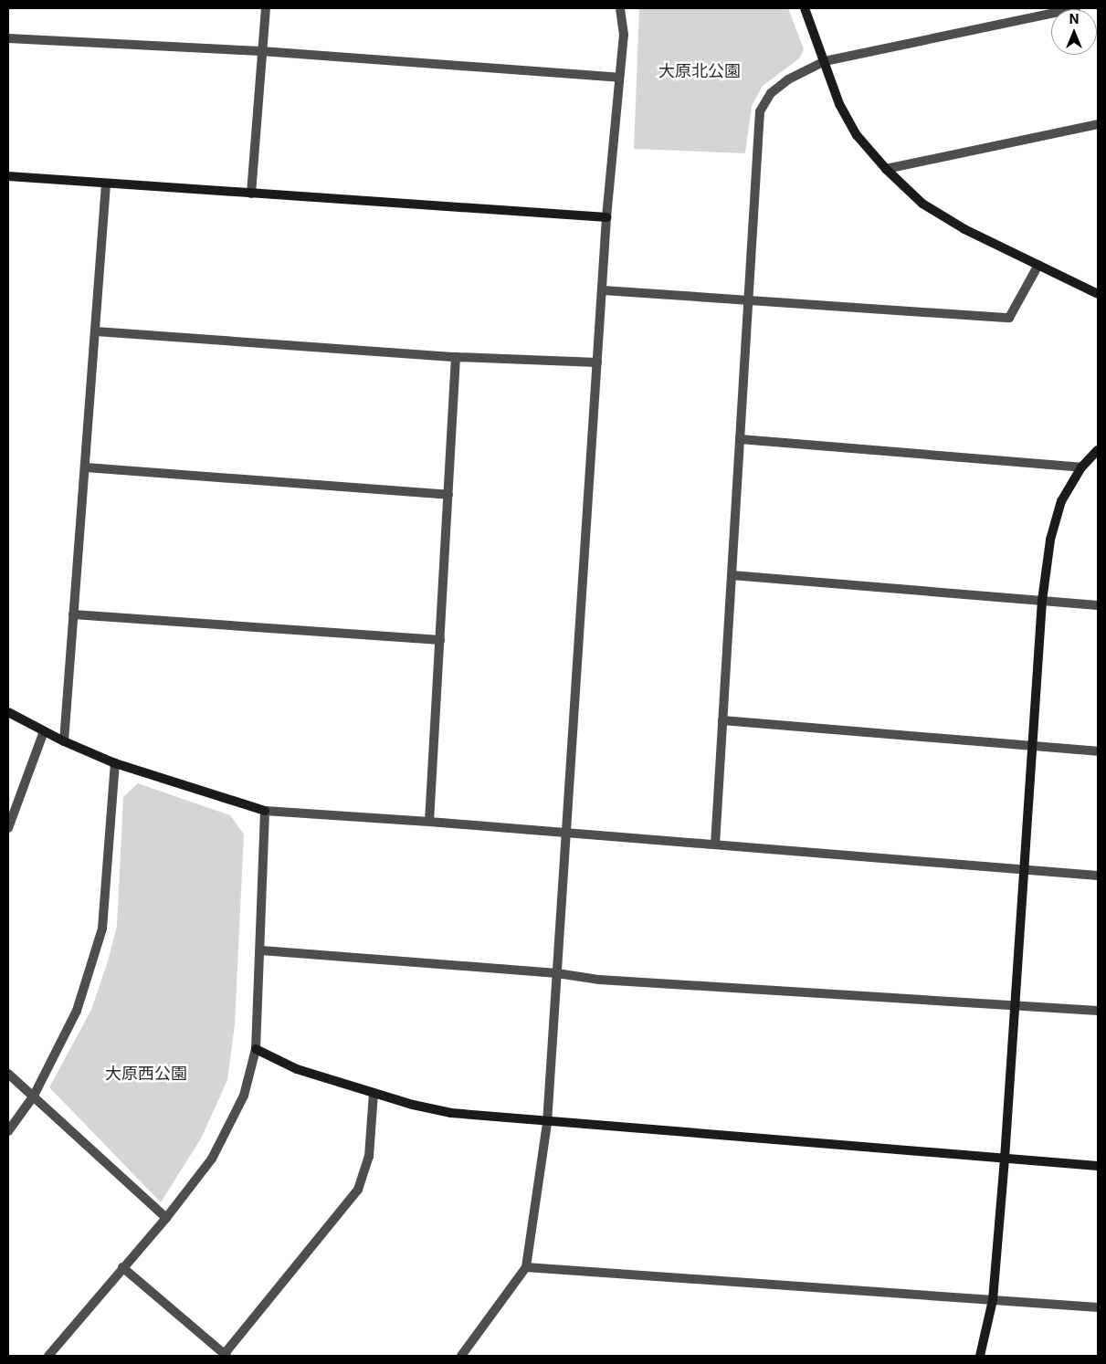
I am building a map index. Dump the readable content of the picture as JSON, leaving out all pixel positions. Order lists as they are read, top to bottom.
{
  "parks": ["大原北公園", "大原西公園"],
  "north": "top"
}
